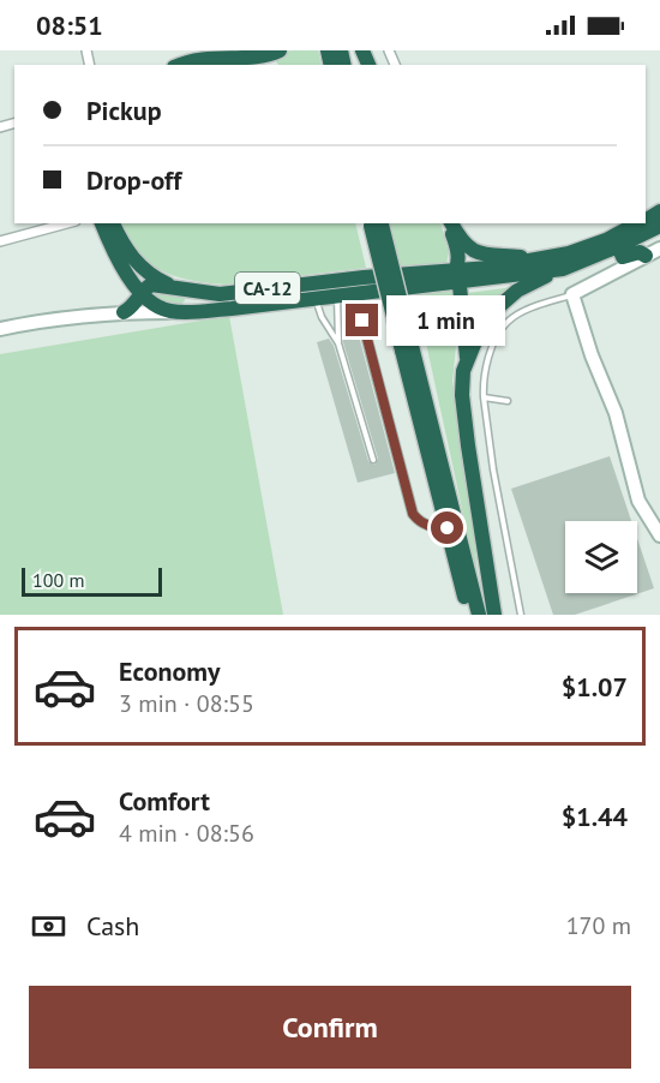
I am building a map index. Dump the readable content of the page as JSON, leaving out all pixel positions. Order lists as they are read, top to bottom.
{
  "streets": {
    "highway": ["CA-12"]
  },
  "scale_bar": "100 m",
  "page": {
    "status": "08:51",
    "banner": ["Pickup", "Drop-off"],
    "bubble": "1 min",
    "scale": "100 m",
    "list": [
      {
        "name": "Economy",
        "note": "3 min · 08:55",
        "value": "$1.07"
      },
      {
        "name": "Comfort",
        "note": "4 min · 08:56",
        "value": "$1.44"
      }
    ],
    "pay": ["Cash", "170 m"],
    "buttons": "Confirm"
  }
}
